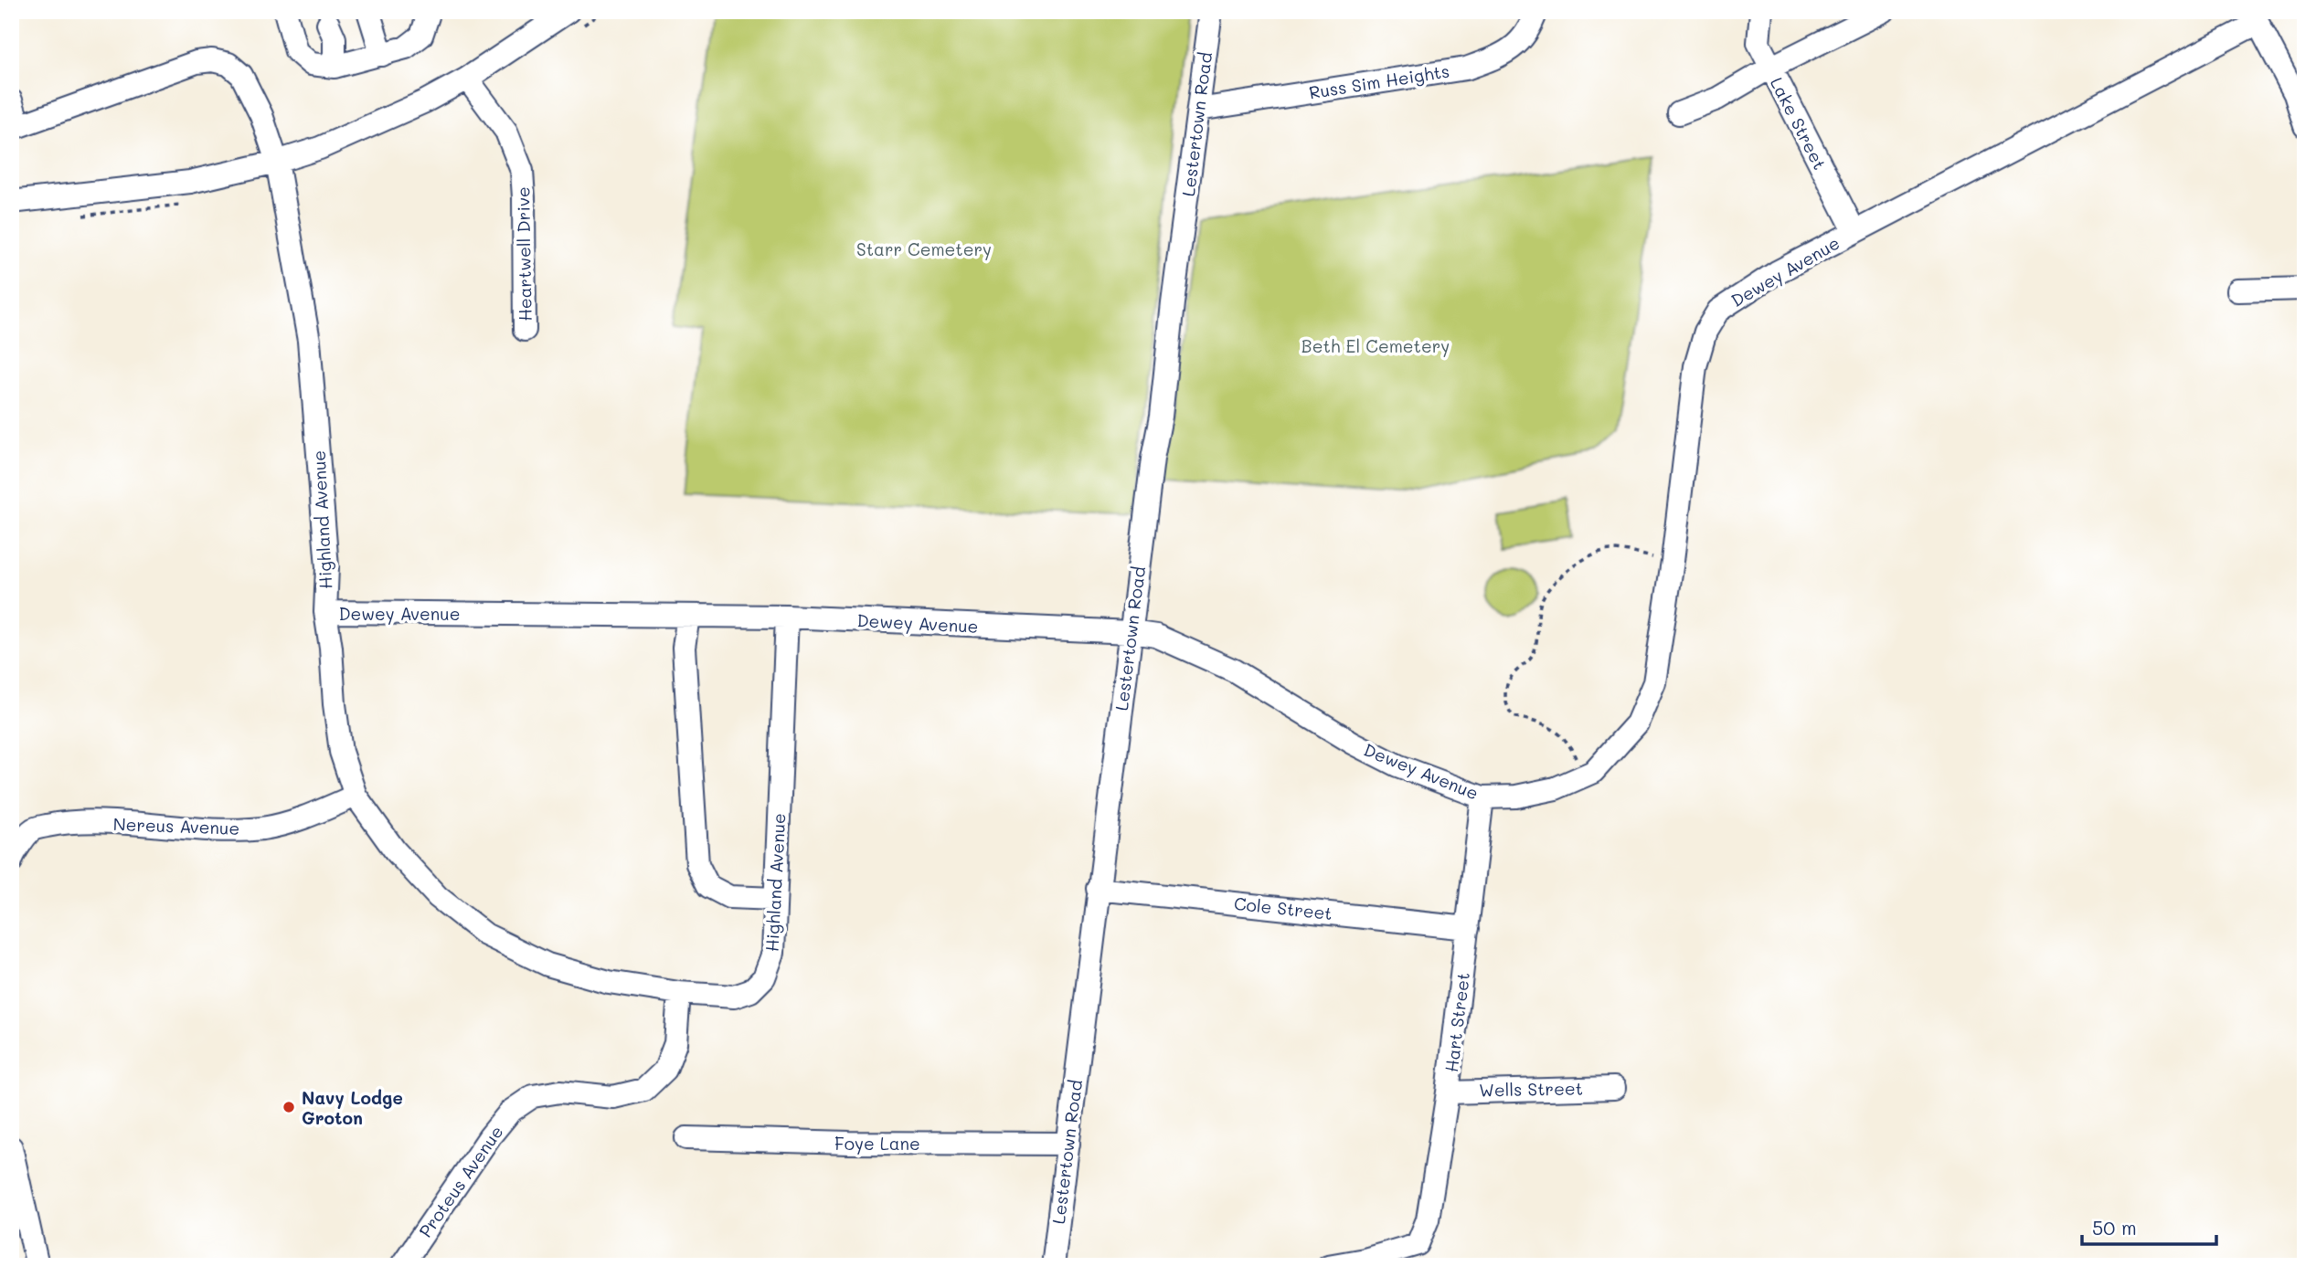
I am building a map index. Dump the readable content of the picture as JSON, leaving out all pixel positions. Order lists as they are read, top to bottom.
{
  "streets": {
    "street": [
      "Russ Sim Heights",
      "Lake Street",
      "Lestertown Road",
      "Heartwell Drive",
      "Dewey Avenue",
      "Highland Avenue",
      "Nereus Avenue",
      "Cole Street",
      "Hart Street",
      "Wells Street",
      "Foye Lane",
      "Proteus Avenue"
    ]
  },
  "crossings": [
    ["Russ Sim Heights", "Lestertown Road"],
    ["Lake Street", "Dewey Avenue"],
    ["Lestertown Road", "Dewey Avenue"],
    ["Lestertown Road", "Cole Street"],
    ["Lestertown Road", "Foye Lane"],
    ["Dewey Avenue", "Highland Avenue"],
    ["Dewey Avenue", "Hart Street"],
    ["Highland Avenue", "Nereus Avenue"],
    ["Highland Avenue", "Proteus Avenue"],
    ["Cole Street", "Hart Street"],
    ["Hart Street", "Wells Street"]
  ],
  "parks": ["Starr Cemetery", "Beth El Cemetery"],
  "places": ["Navy Lodge Groton"],
  "scale_bar": "50 m"
}
